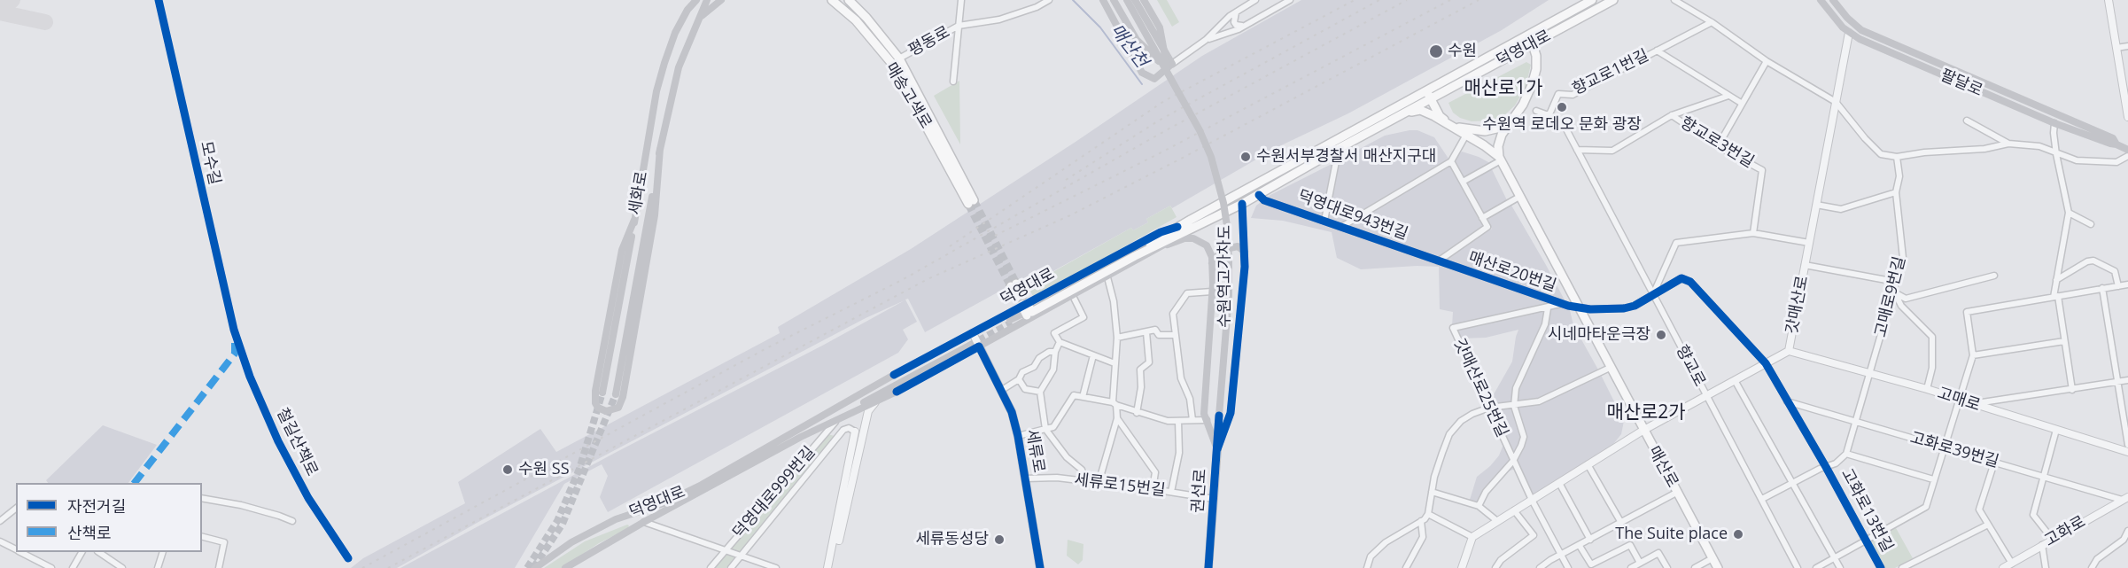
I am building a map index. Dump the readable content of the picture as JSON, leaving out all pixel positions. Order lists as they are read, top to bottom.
{
  "streets": {
    "main road": [
      "덕영대로",
      "팔달로",
      "매송고색로",
      "세화로",
      "수원역고가차도",
      "매산로",
      "권선로"
    ],
    "street": [
      "평동로",
      "향교로1번길",
      "향교로3번길",
      "덕영대로943번길",
      "매산로20번길",
      "고매로9번길",
      "갓매산로",
      "향교로",
      "갓매산로25번길",
      "고매로",
      "고화로39번길",
      "세류로",
      "세류로15번길",
      "덕영대로999번길",
      "고화로13번길",
      "고화로"
    ],
    "cycle path": ["모수길"]
  },
  "crossings": [
    ["평동로", "매송고색로"],
    ["덕영대로", "덕영대로943번길"],
    ["덕영대로", "세류로"],
    ["덕영대로", "덕영대로999번길"],
    ["향교로1번길", "향교로3번길"],
    ["향교로1번길", "향교로"],
    ["팔달로", "갓매산로"],
    ["향교로3번길", "향교로"],
    ["덕영대로943번길", "매산로20번길"],
    ["매산로20번길", "갓매산로"],
    ["매산로20번길", "향교로"],
    ["매산로20번길", "갓매산로25번길"],
    ["매산로20번길", "매산로"],
    ["매산로20번길", "고화로13번길"],
    ["수원역고가차도", "권선로"],
    ["고매로9번길", "고매로"],
    ["고매로9번길", "고화로39번길"],
    ["갓매산로", "향교로"],
    ["갓매산로", "갓매산로25번길"],
    ["갓매산로", "고매로"],
    ["갓매산로", "매산로"],
    ["갓매산로", "고화로13번길"],
    ["고화로39번길", "고화로13번길"],
    ["고화로39번길", "고화로"],
    ["세류로", "세류로15번길"],
    ["세류로15번길", "권선로"]
  ],
  "districts": ["매산로1가", "매산로2가"],
  "water": ["매산천"],
  "places": [
    "수원",
    "수원역 로데오 문화 광장",
    "수원서부경찰서 매산지구대",
    "시네마타운극장",
    "수원 SS",
    "The Suite place",
    "세류동성당"
  ],
  "legend": ["자전거길", "산책로"]
}
